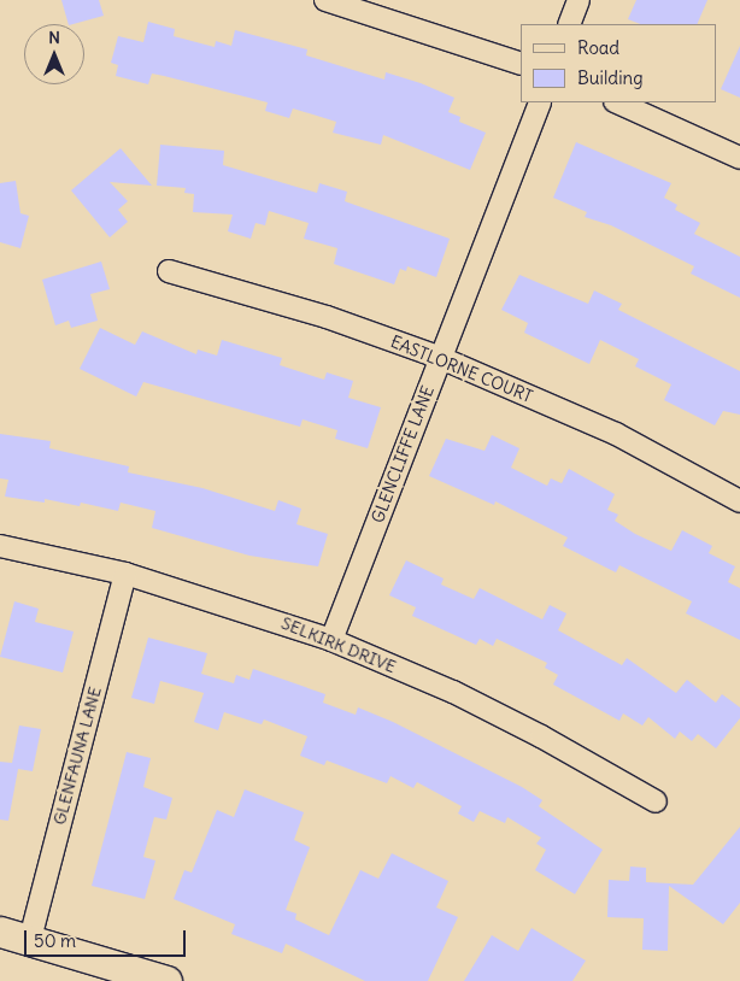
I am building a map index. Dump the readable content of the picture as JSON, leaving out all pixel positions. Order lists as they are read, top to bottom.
{
  "streets": {
    "street": [
      "EASTLORNE COURT",
      "GLENCLIFFE LANE",
      "SELKIRK DRIVE",
      "GLENFAUNA LANE"
    ]
  },
  "crossings": [
    ["EASTLORNE COURT", "GLENCLIFFE LANE"],
    ["GLENCLIFFE LANE", "SELKIRK DRIVE"],
    ["SELKIRK DRIVE", "GLENFAUNA LANE"]
  ],
  "legend": ["Road", "Building"],
  "scale_bar": "50 m",
  "north": "top"
}
